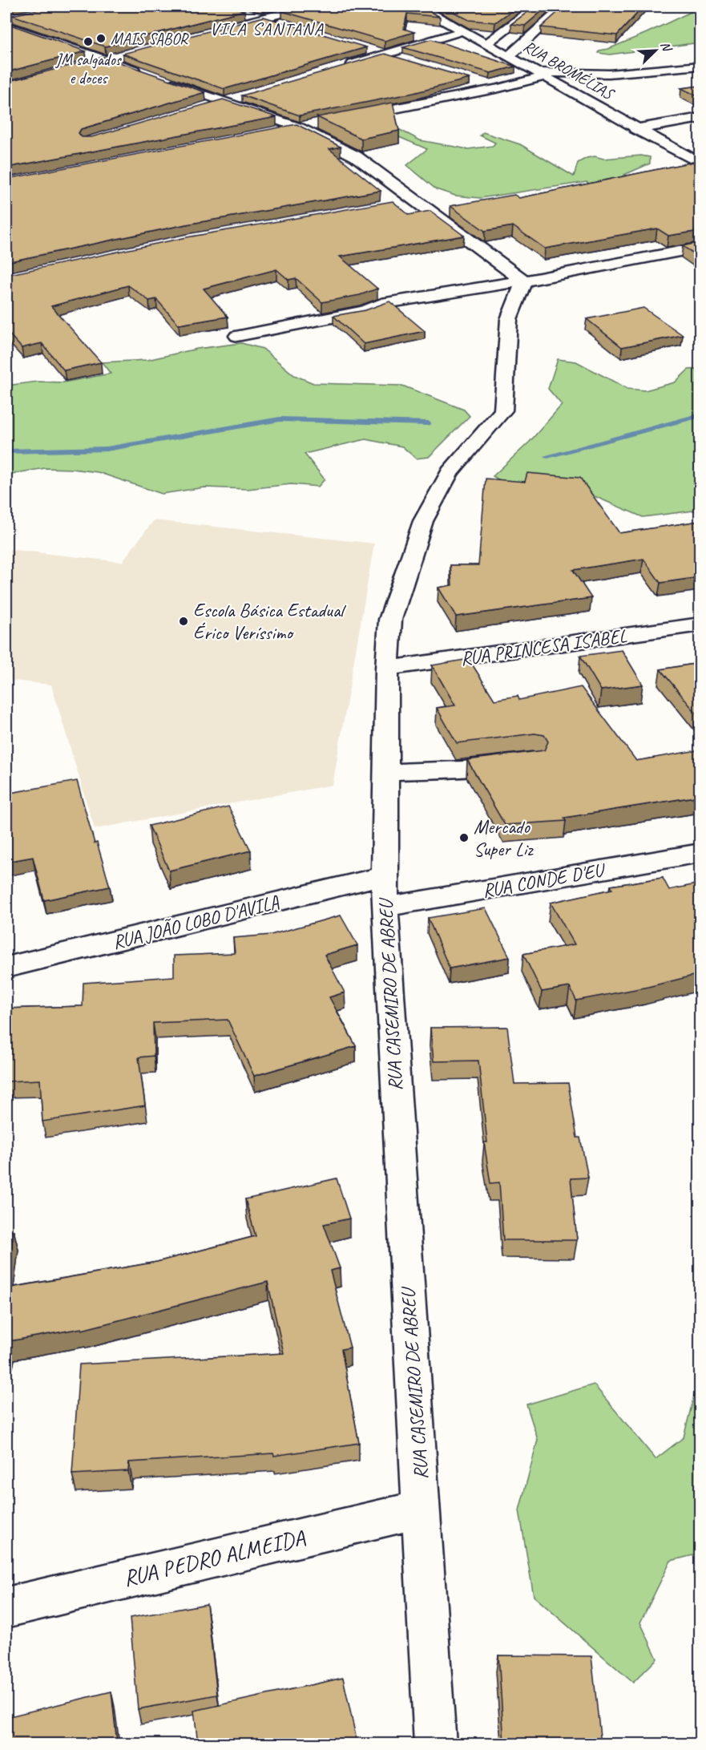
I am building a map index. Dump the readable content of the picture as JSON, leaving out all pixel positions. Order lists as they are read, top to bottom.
{
  "streets": {
    "street": [
      "RUA BROMÉLIAS",
      "RUA PRINCESA ISABEL",
      "RUA CONDE D'EU",
      "RUA JOÃO LOBO D'AVILA",
      "RUA CASEMIRO DE ABREU",
      "RUA PEDRO ALMEIDA"
    ]
  },
  "crossings": [
    ["RUA PRINCESA ISABEL", "RUA CASEMIRO DE ABREU"],
    ["RUA CONDE D'EU", "RUA JOÃO LOBO D'AVILA"],
    ["RUA CONDE D'EU", "RUA CASEMIRO DE ABREU"],
    ["RUA JOÃO LOBO D'AVILA", "RUA CASEMIRO DE ABREU"],
    ["RUA CASEMIRO DE ABREU", "RUA PEDRO ALMEIDA"]
  ],
  "districts": ["VILA SANTANA"],
  "places": [
    "MAIS SABOR",
    "JM salgados e doces",
    "Escola Básica Estadual Érico Veríssimo",
    "Mercado Super Liz"
  ],
  "north": "top right"
}
